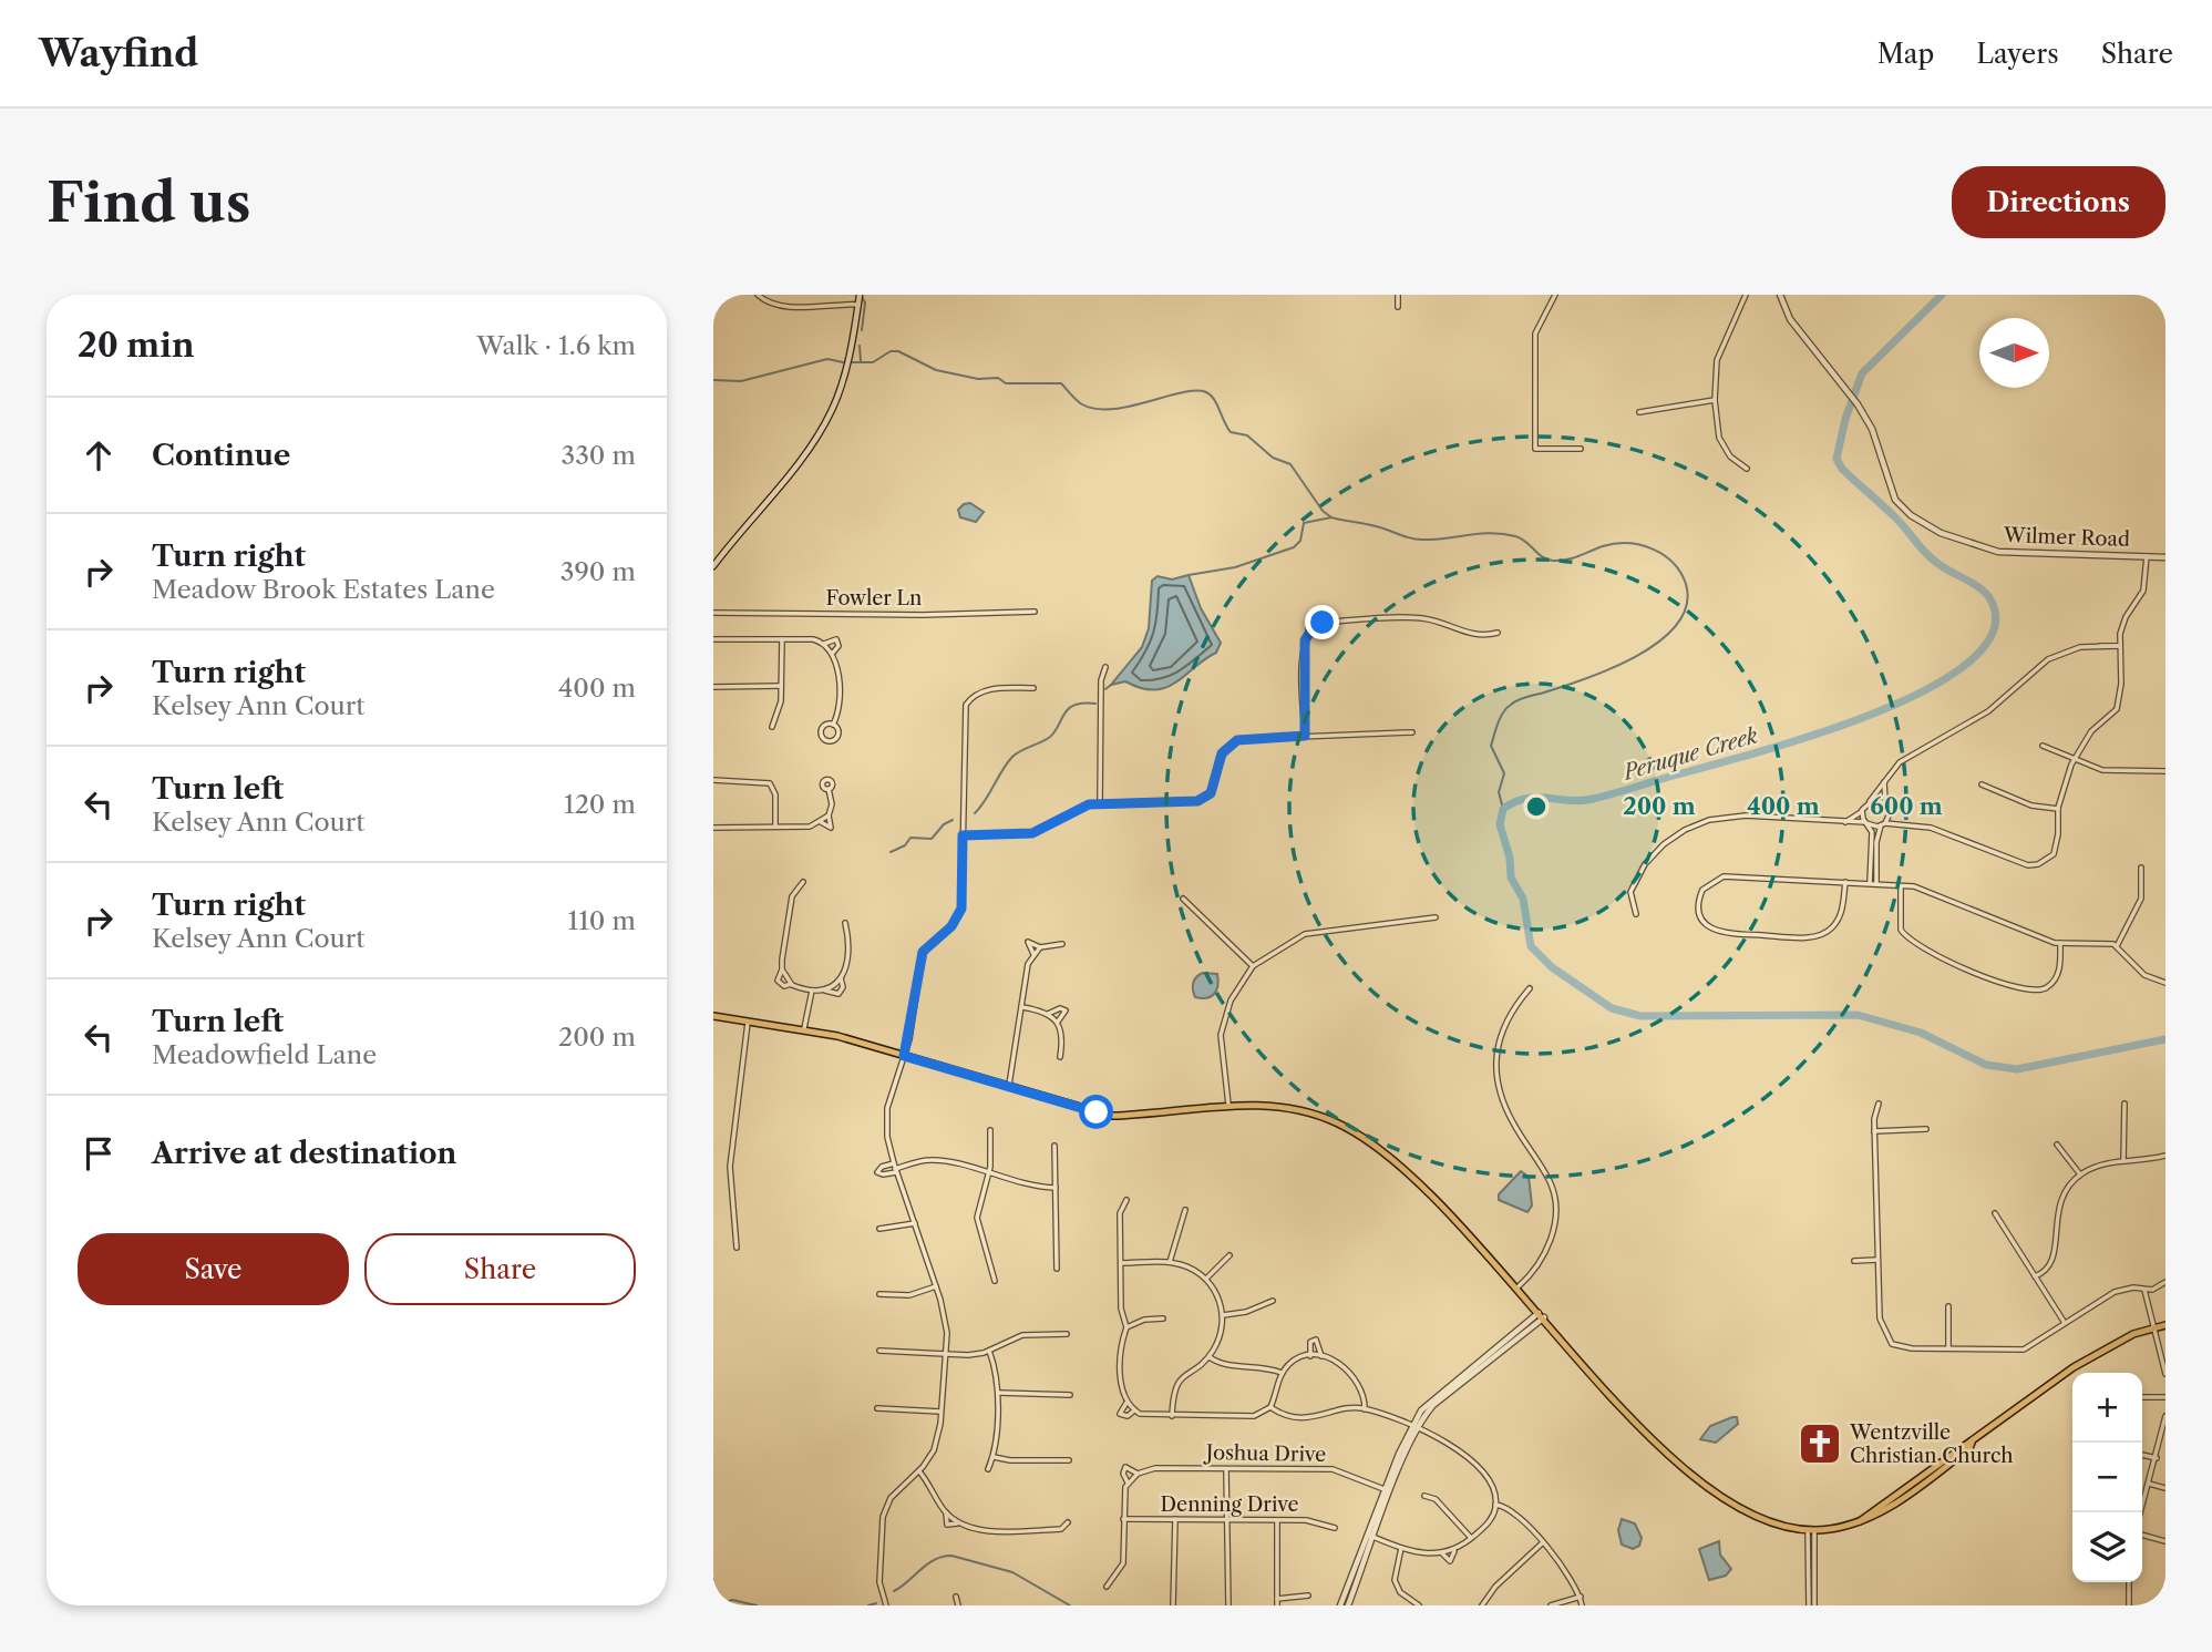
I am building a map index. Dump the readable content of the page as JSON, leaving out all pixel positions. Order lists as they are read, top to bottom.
{
  "streets": {
    "street": [
      "Wilmer Road",
      "Fowler Ln",
      "Joshua Drive",
      "Denning Drive"
    ]
  },
  "water": ["Peruque Creek"],
  "places": {
    "church": ["Wentzville Christian Church"]
  },
  "north": "right",
  "page": {
    "header": "Wayfind",
    "nav": ["Map", "Layers", "Share"],
    "buttons": [
      "Directions",
      ["Save", "Share"]
    ],
    "title": "Find us",
    "heading": ["20 min", "Walk · 1.6 km"],
    "list": [
      ["Continue", "330 m"],
      ["Turn right", "Meadow Brook Estates Lane", "390 m"],
      ["Turn right", "Kelsey Ann Court", "400 m"],
      ["Turn left", "Kelsey Ann Court", "120 m"],
      ["Turn right", "Kelsey Ann Court", "110 m"],
      ["Turn left", "Meadowfield Lane", "200 m"],
      "Arrive at destination"
    ],
    "map_buttons": ["+", "−"]
  },
  "rings": ["200 m", "400 m", "600 m"]
}
